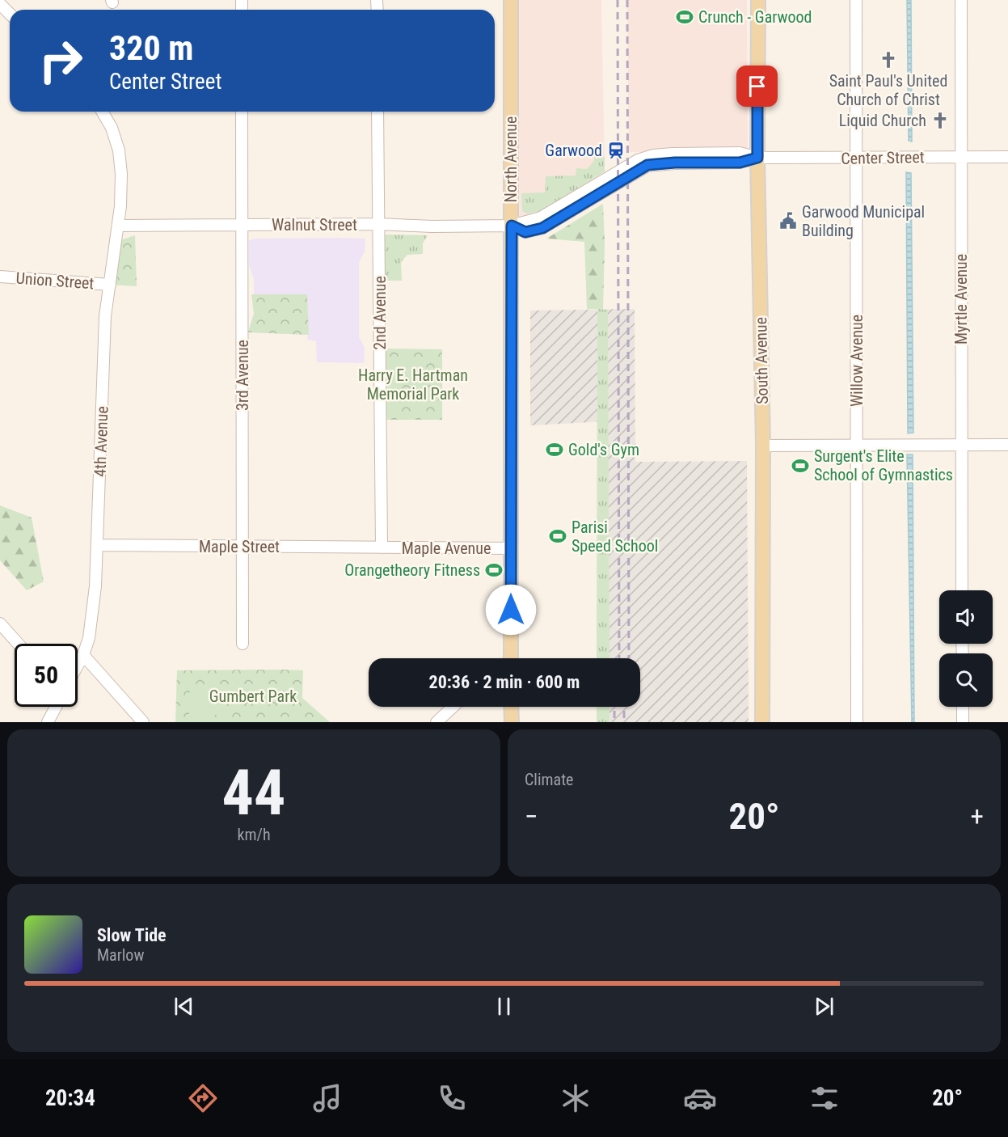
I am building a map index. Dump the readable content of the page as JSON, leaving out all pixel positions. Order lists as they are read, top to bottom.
{
  "streets": {
    "main road": ["North Avenue", "South Avenue"],
    "street": [
      "Center Street",
      "Walnut Street",
      "Union Street",
      "Myrtle Avenue",
      "2nd Avenue",
      "Willow Avenue",
      "3rd Avenue",
      "4th Avenue",
      "Maple Street",
      "Maple Avenue"
    ]
  },
  "crossings": [
    ["Center Street", "North Avenue"],
    ["Center Street", "Walnut Street"],
    ["Center Street", "Myrtle Avenue"],
    ["Center Street", "South Avenue"],
    ["Center Street", "Willow Avenue"],
    ["North Avenue", "Walnut Street"],
    ["North Avenue", "Maple Avenue"],
    ["Walnut Street", "2nd Avenue"],
    ["Walnut Street", "3rd Avenue"],
    ["Walnut Street", "4th Avenue"],
    ["Union Street", "4th Avenue"],
    ["2nd Avenue", "Maple Street"],
    ["2nd Avenue", "Maple Avenue"],
    ["3rd Avenue", "Maple Street"],
    ["4th Avenue", "Maple Street"],
    ["Maple Street", "Maple Avenue"]
  ],
  "parks": ["Harry E. Hartman Memorial Park", "Gumbert Park"],
  "places": {
    "sports": [
      "Crunch - Garwood",
      "Gold's Gym",
      "Surgent's Elite School of Gymnastics",
      "Parisi Speed School",
      "Orangetheory Fitness"
    ],
    "church": ["Saint Paul's United Church of Christ", "Liquid Church"],
    "station": ["Garwood"],
    "public building": ["Garwood Municipal Building"]
  },
  "page": {
    "turn": ["320 m", "Center Street"],
    "limit": "50",
    "trip": "20:36 · 2 min · 600 m",
    "tile": [
      ["44", "km/h"],
      "Climate"
    ],
    "heat": ["−", "20°", "+"],
    "song": ["Slow Tide", "Marlow"],
    "tabs": ["20:34", "20°"]
  }
}
